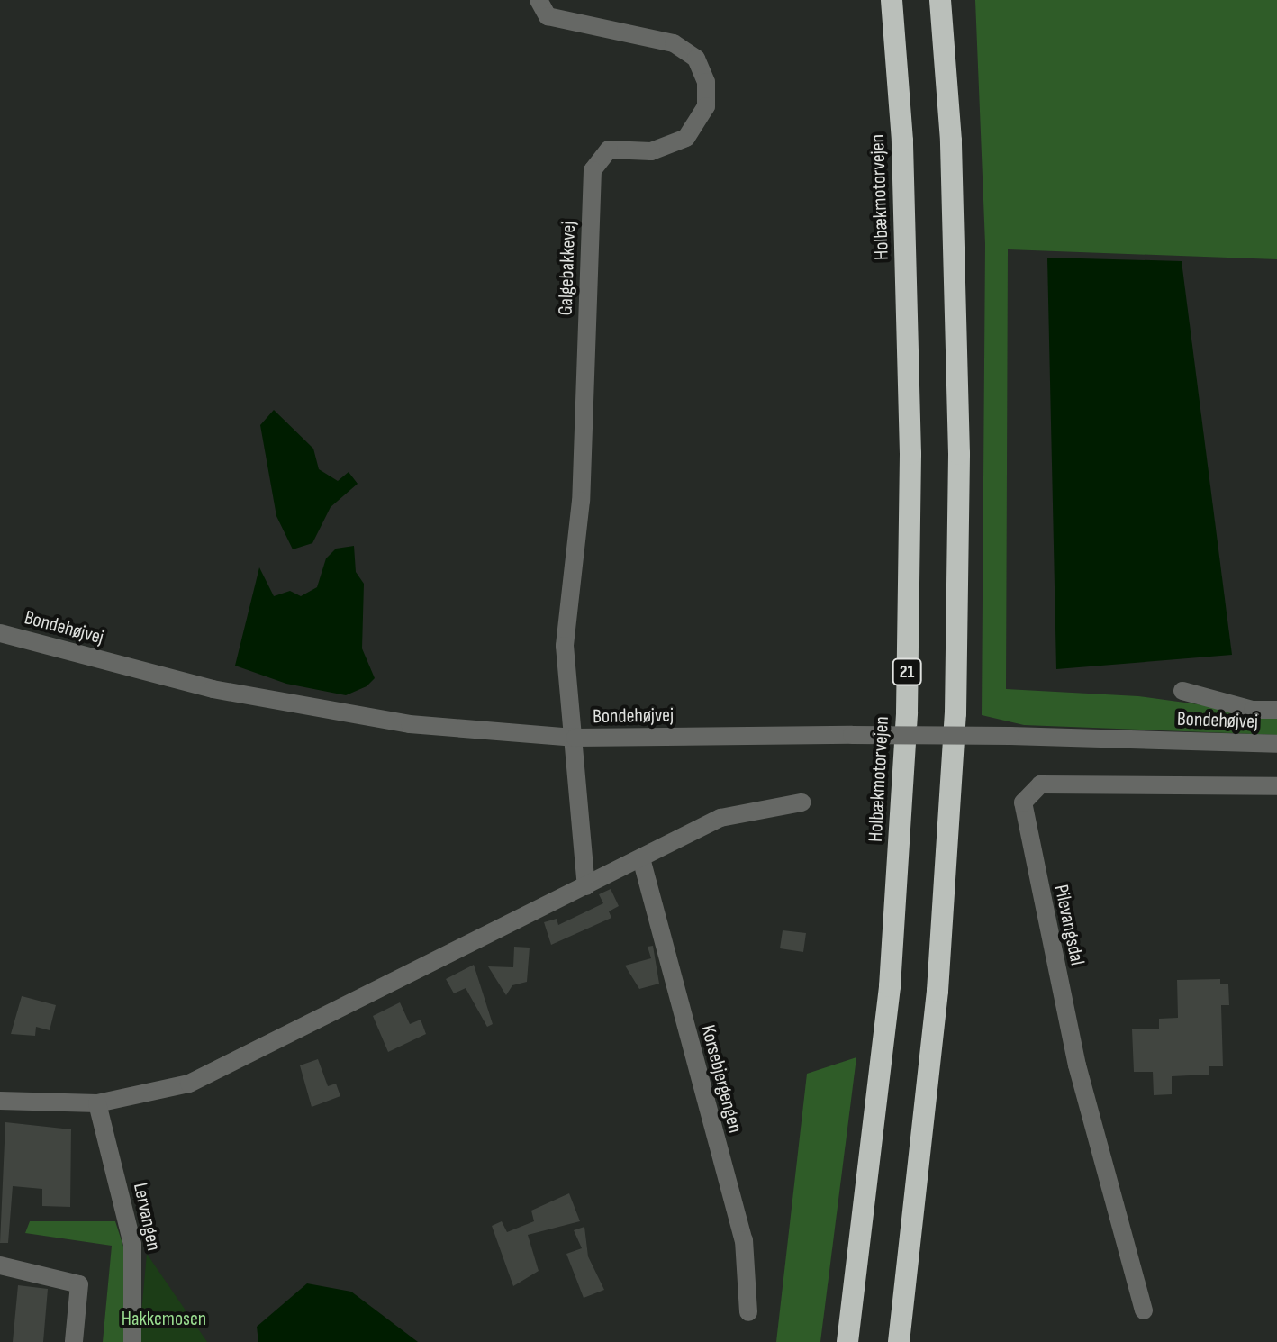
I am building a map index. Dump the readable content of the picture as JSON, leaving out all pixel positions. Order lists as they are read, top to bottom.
{
  "streets": {
    "highway": ["Holbækmotorvejen", "21"],
    "street": [
      "Galgebakkevej",
      "Bondehøjvej",
      "Pilevangsdal",
      "Korsebjergengen",
      "Lervangen"
    ]
  },
  "crossings": [
    ["Galgebakkevej", "Bondehøjvej"]
  ],
  "parks": ["Hakkemosen"]
}
